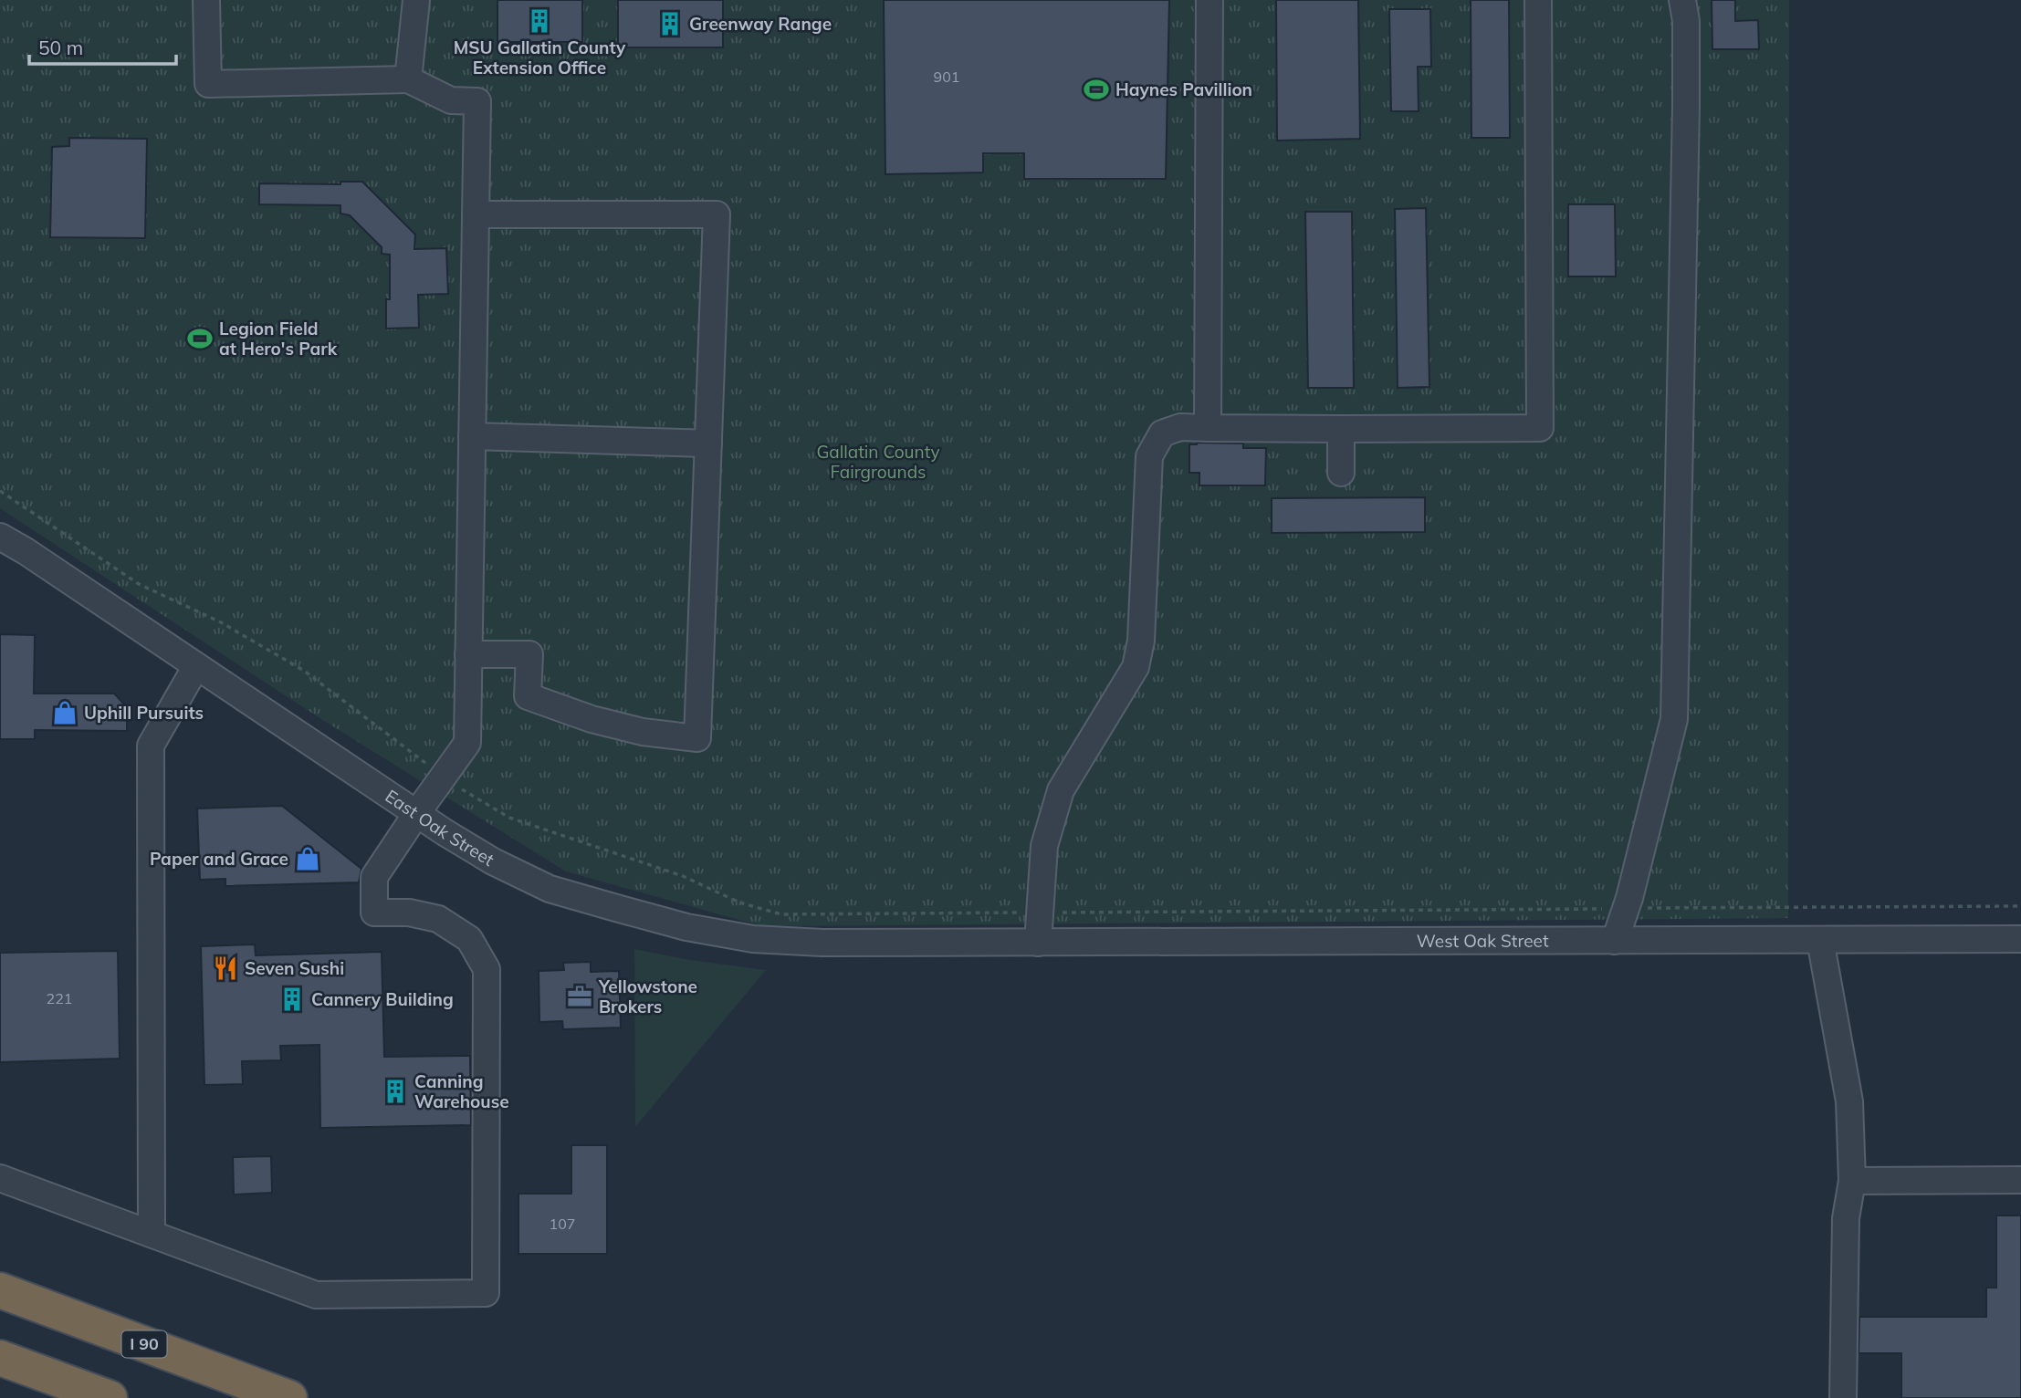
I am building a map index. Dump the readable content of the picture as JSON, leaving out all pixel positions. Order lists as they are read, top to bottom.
{
  "streets": {
    "highway": ["I 90"],
    "street": ["East Oak Street", "West Oak Street"]
  },
  "crossings": [
    ["East Oak Street", "West Oak Street"]
  ],
  "parks": ["Gallatin County Fairgrounds"],
  "places": {
    "building": [
      "MSU Gallatin County Extension Office",
      "Greenway Range",
      "Cannery Building",
      "Canning Warehouse"
    ],
    "sports": ["Haynes Pavillion", "Legion Field at Hero's Park"],
    "shop": ["Uphill Pursuits", "Paper and Grace"],
    "restaurant": ["Seven Sushi"],
    "office": ["Yellowstone Brokers"]
  },
  "house_numbers": ["901", "221", "107"],
  "scale_bar": "50 m"
}
